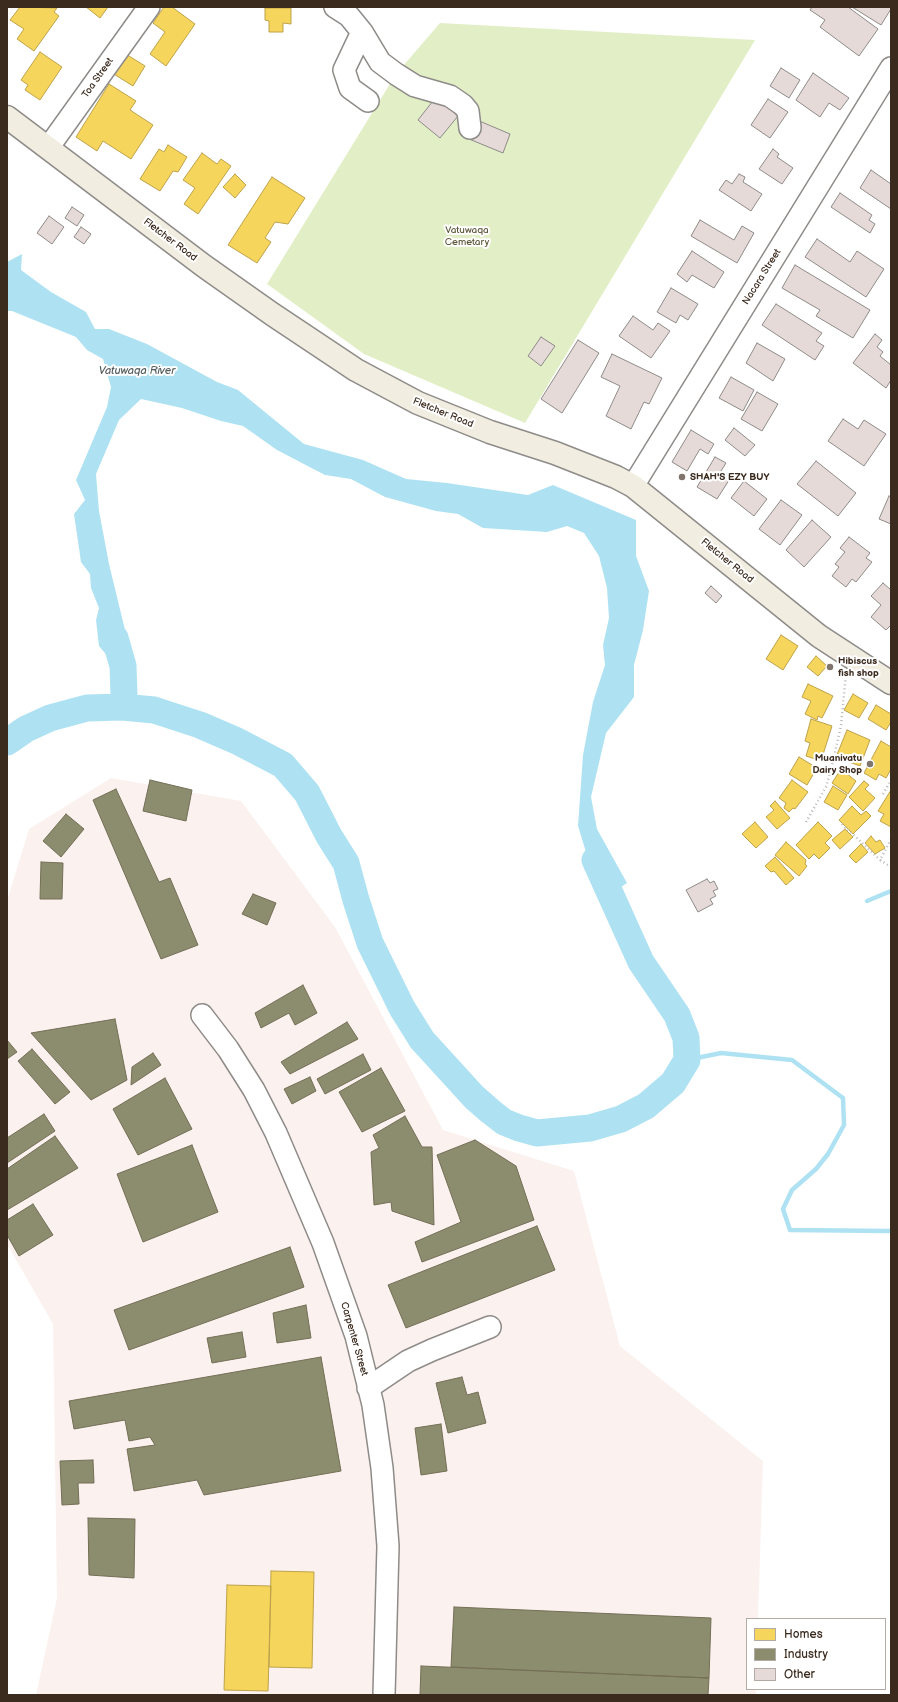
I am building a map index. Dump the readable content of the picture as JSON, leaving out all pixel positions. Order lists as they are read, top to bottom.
{
  "streets": {
    "main road": ["Fletcher Road"],
    "street": ["Toa Street", "Nacara Street", "Carpenter Street"]
  },
  "crossings": [
    ["Toa Street", "Fletcher Road"],
    ["Fletcher Road", "Nacara Street"]
  ],
  "water": ["Vatuwaqa River"],
  "parks": ["Vatuwaqa Cemetary"],
  "places": ["SHAH'S EZY BUY", "Hibiscus fish shop", "Muanivatu Dairy Shop"],
  "legend": ["Homes", "Industry", "Other"]
}
